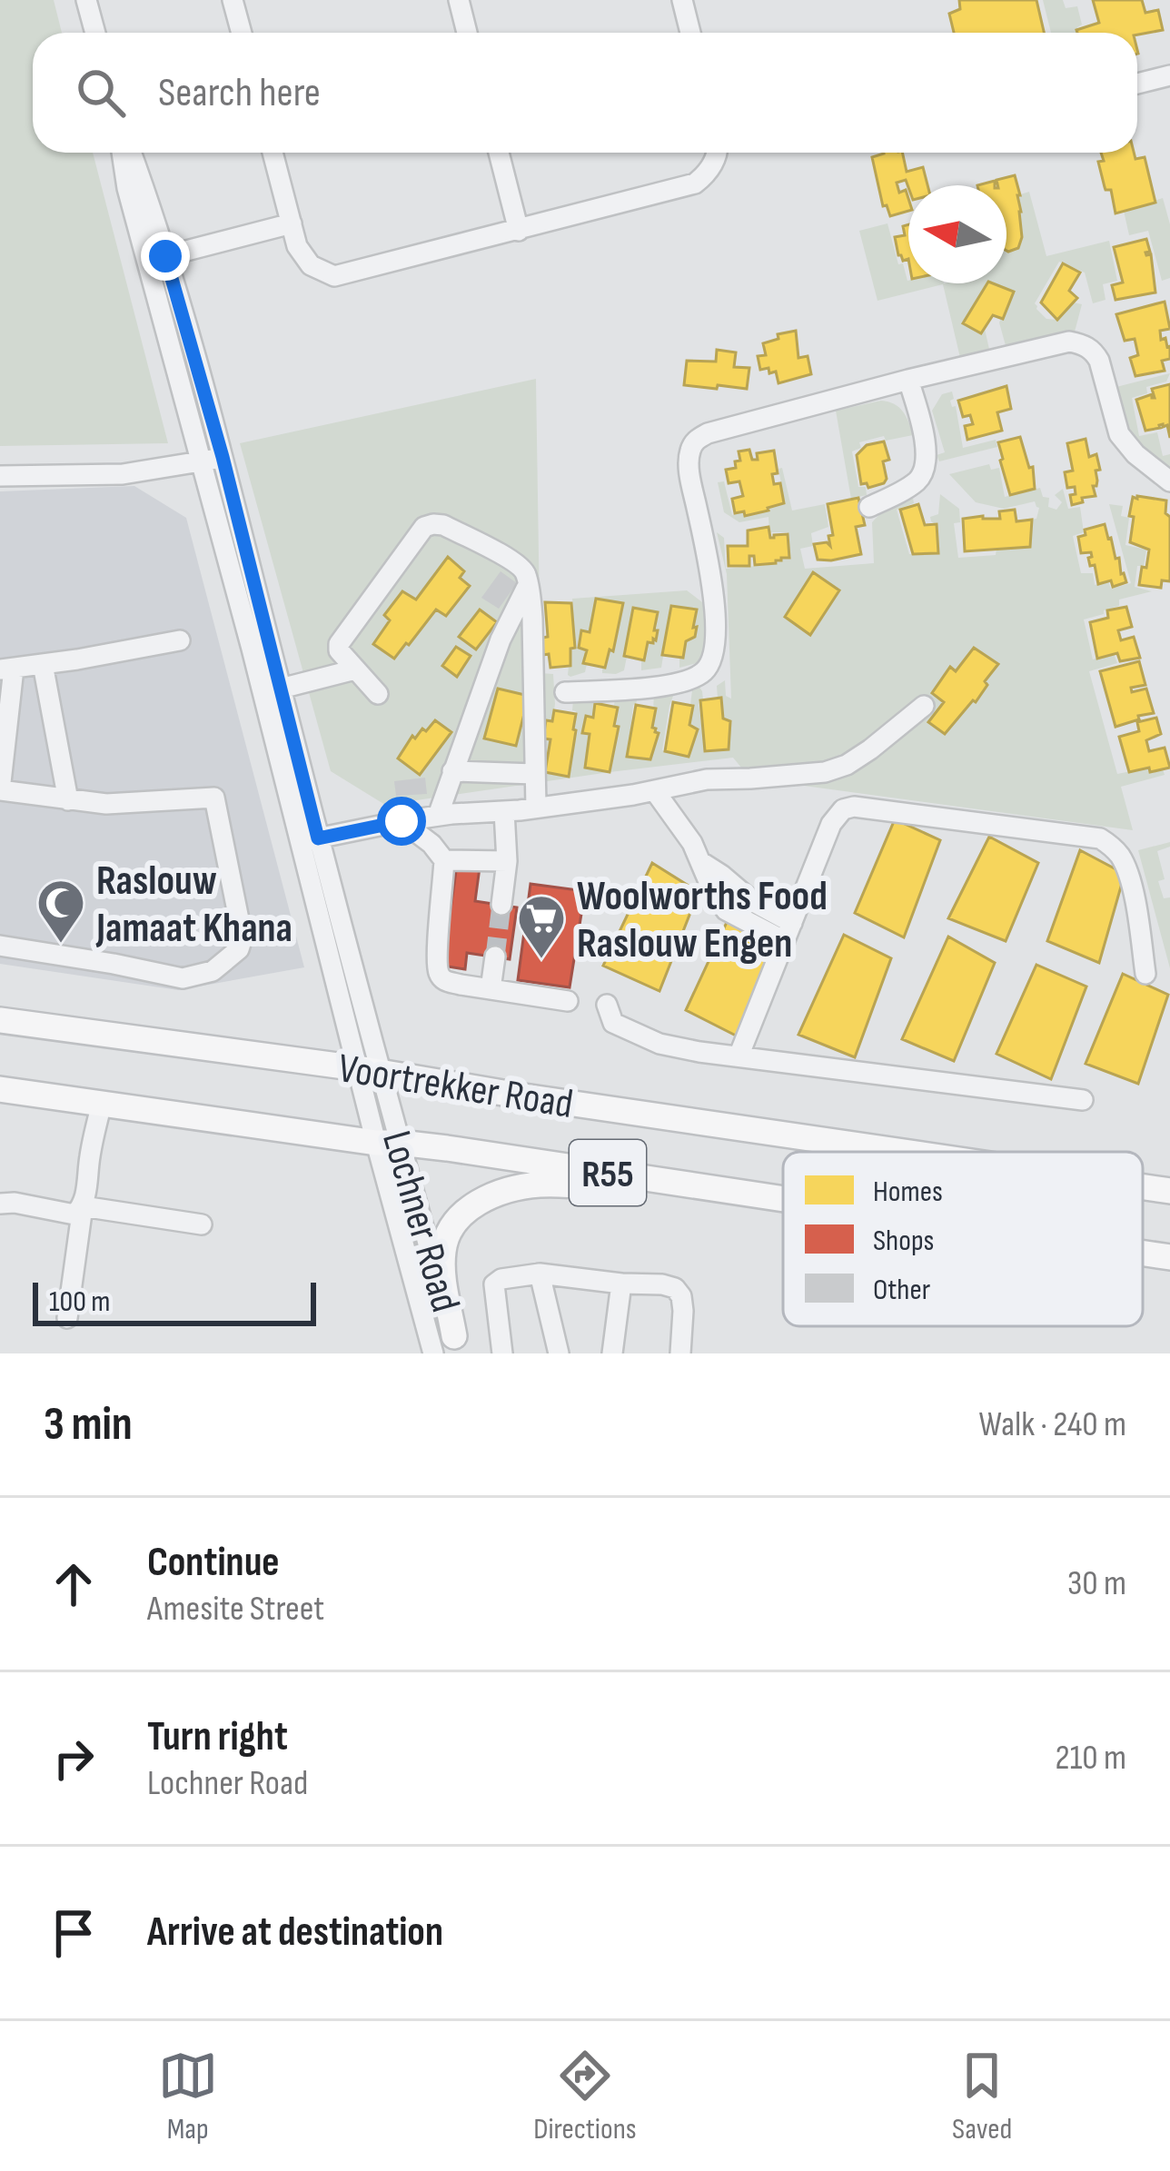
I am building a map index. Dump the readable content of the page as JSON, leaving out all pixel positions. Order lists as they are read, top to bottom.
{
  "streets": {
    "main road": ["Voortrekker Road", "R55"],
    "street": ["Lochner Road"]
  },
  "crossings": [
    ["Voortrekker Road", "Lochner Road"]
  ],
  "places": {
    "mosque": ["Raslouw Jamaat Khana"],
    "supermarket": ["Woolworths Food Raslouw Engen"]
  },
  "legend": ["Homes", "Shops", "Other"],
  "scale_bar": "100 m",
  "north": "left",
  "page": {
    "search": "Search here",
    "scale": "100 m",
    "heading": ["3 min", "Walk · 240 m"],
    "list": [
      ["Continue", "Amesite Street", "30 m"],
      ["Turn right", "Lochner Road", "210 m"],
      "Arrive at destination"
    ],
    "nav": ["Map", "Directions", "Saved"]
  }
}
